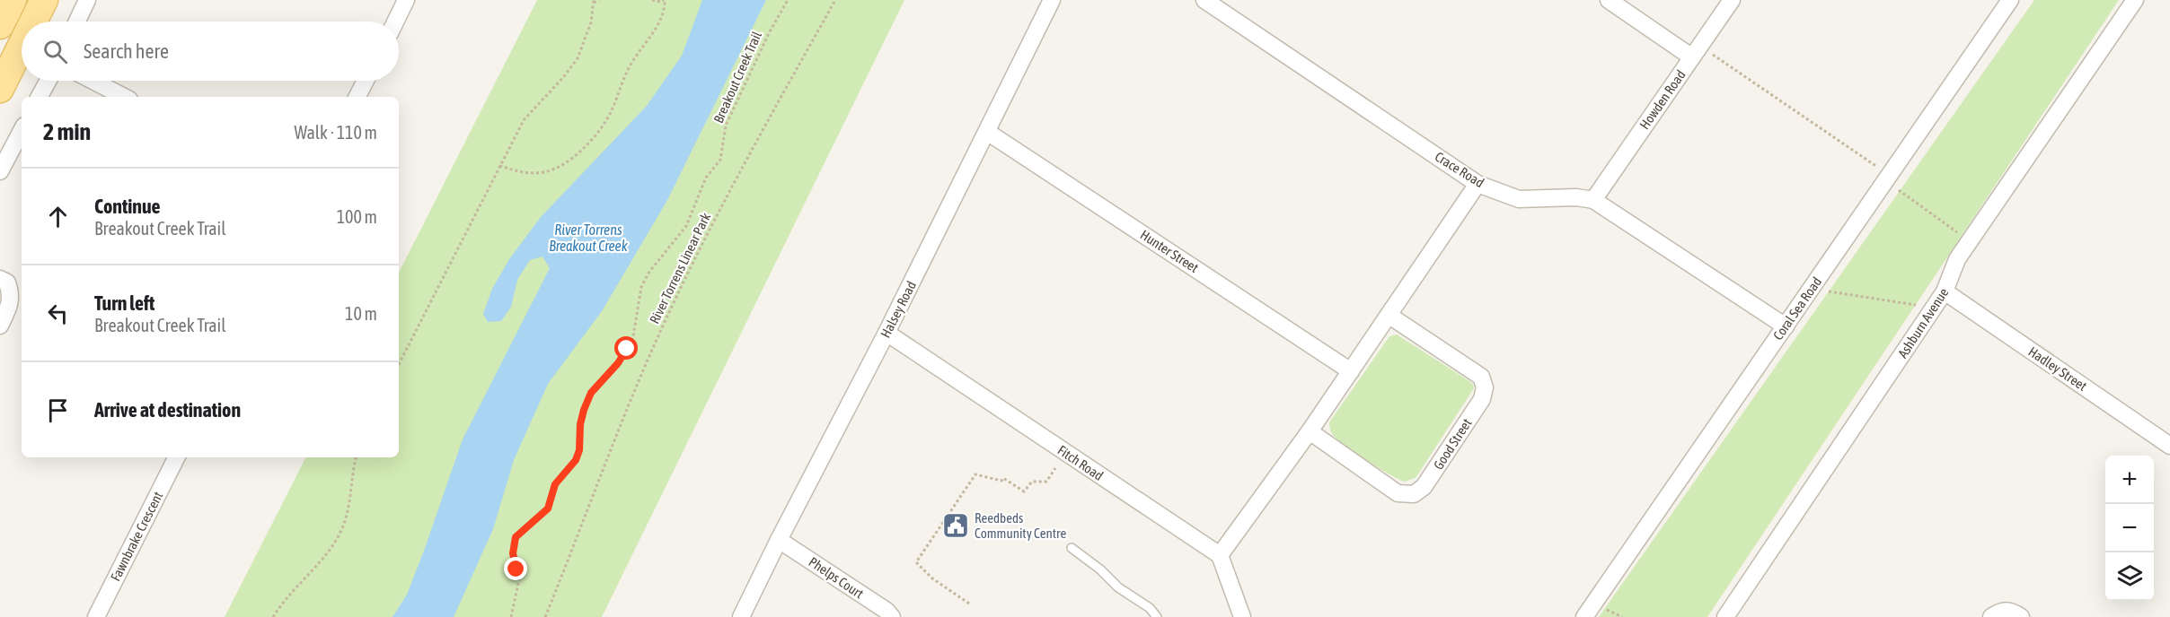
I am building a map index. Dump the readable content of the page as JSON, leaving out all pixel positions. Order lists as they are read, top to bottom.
{
  "streets": {
    "street": [
      "Howden Road",
      "Crace Road",
      "Hunter Street",
      "Coral Sea Road",
      "Halsey Road",
      "Ashburn Avenue",
      "Hadley Street",
      "Good Street",
      "Fitch Road",
      "Fawnbrake Crescent",
      "Phelps Court"
    ],
    "path": ["Breakout Creek Trail", "River Torrens Linear Park"]
  },
  "crossings": [
    ["Howden Road", "Crace Road"],
    ["Crace Road", "Coral Sea Road"],
    ["Hunter Street", "Halsey Road"],
    ["Halsey Road", "Fitch Road"],
    ["Halsey Road", "Phelps Court"],
    ["Ashburn Avenue", "Hadley Street"]
  ],
  "water": ["River Torrens Breakout Creek"],
  "places": {
    "public building": ["Reedbeds Community Centre"]
  },
  "page": {
    "search": "Search here",
    "heading": ["2 min", "Walk · 110 m"],
    "list": [
      ["Continue", "Breakout Creek Trail", "100 m"],
      ["Turn left", "Breakout Creek Trail", "10 m"],
      "Arrive at destination"
    ],
    "map_buttons": ["+", "−"]
  }
}
